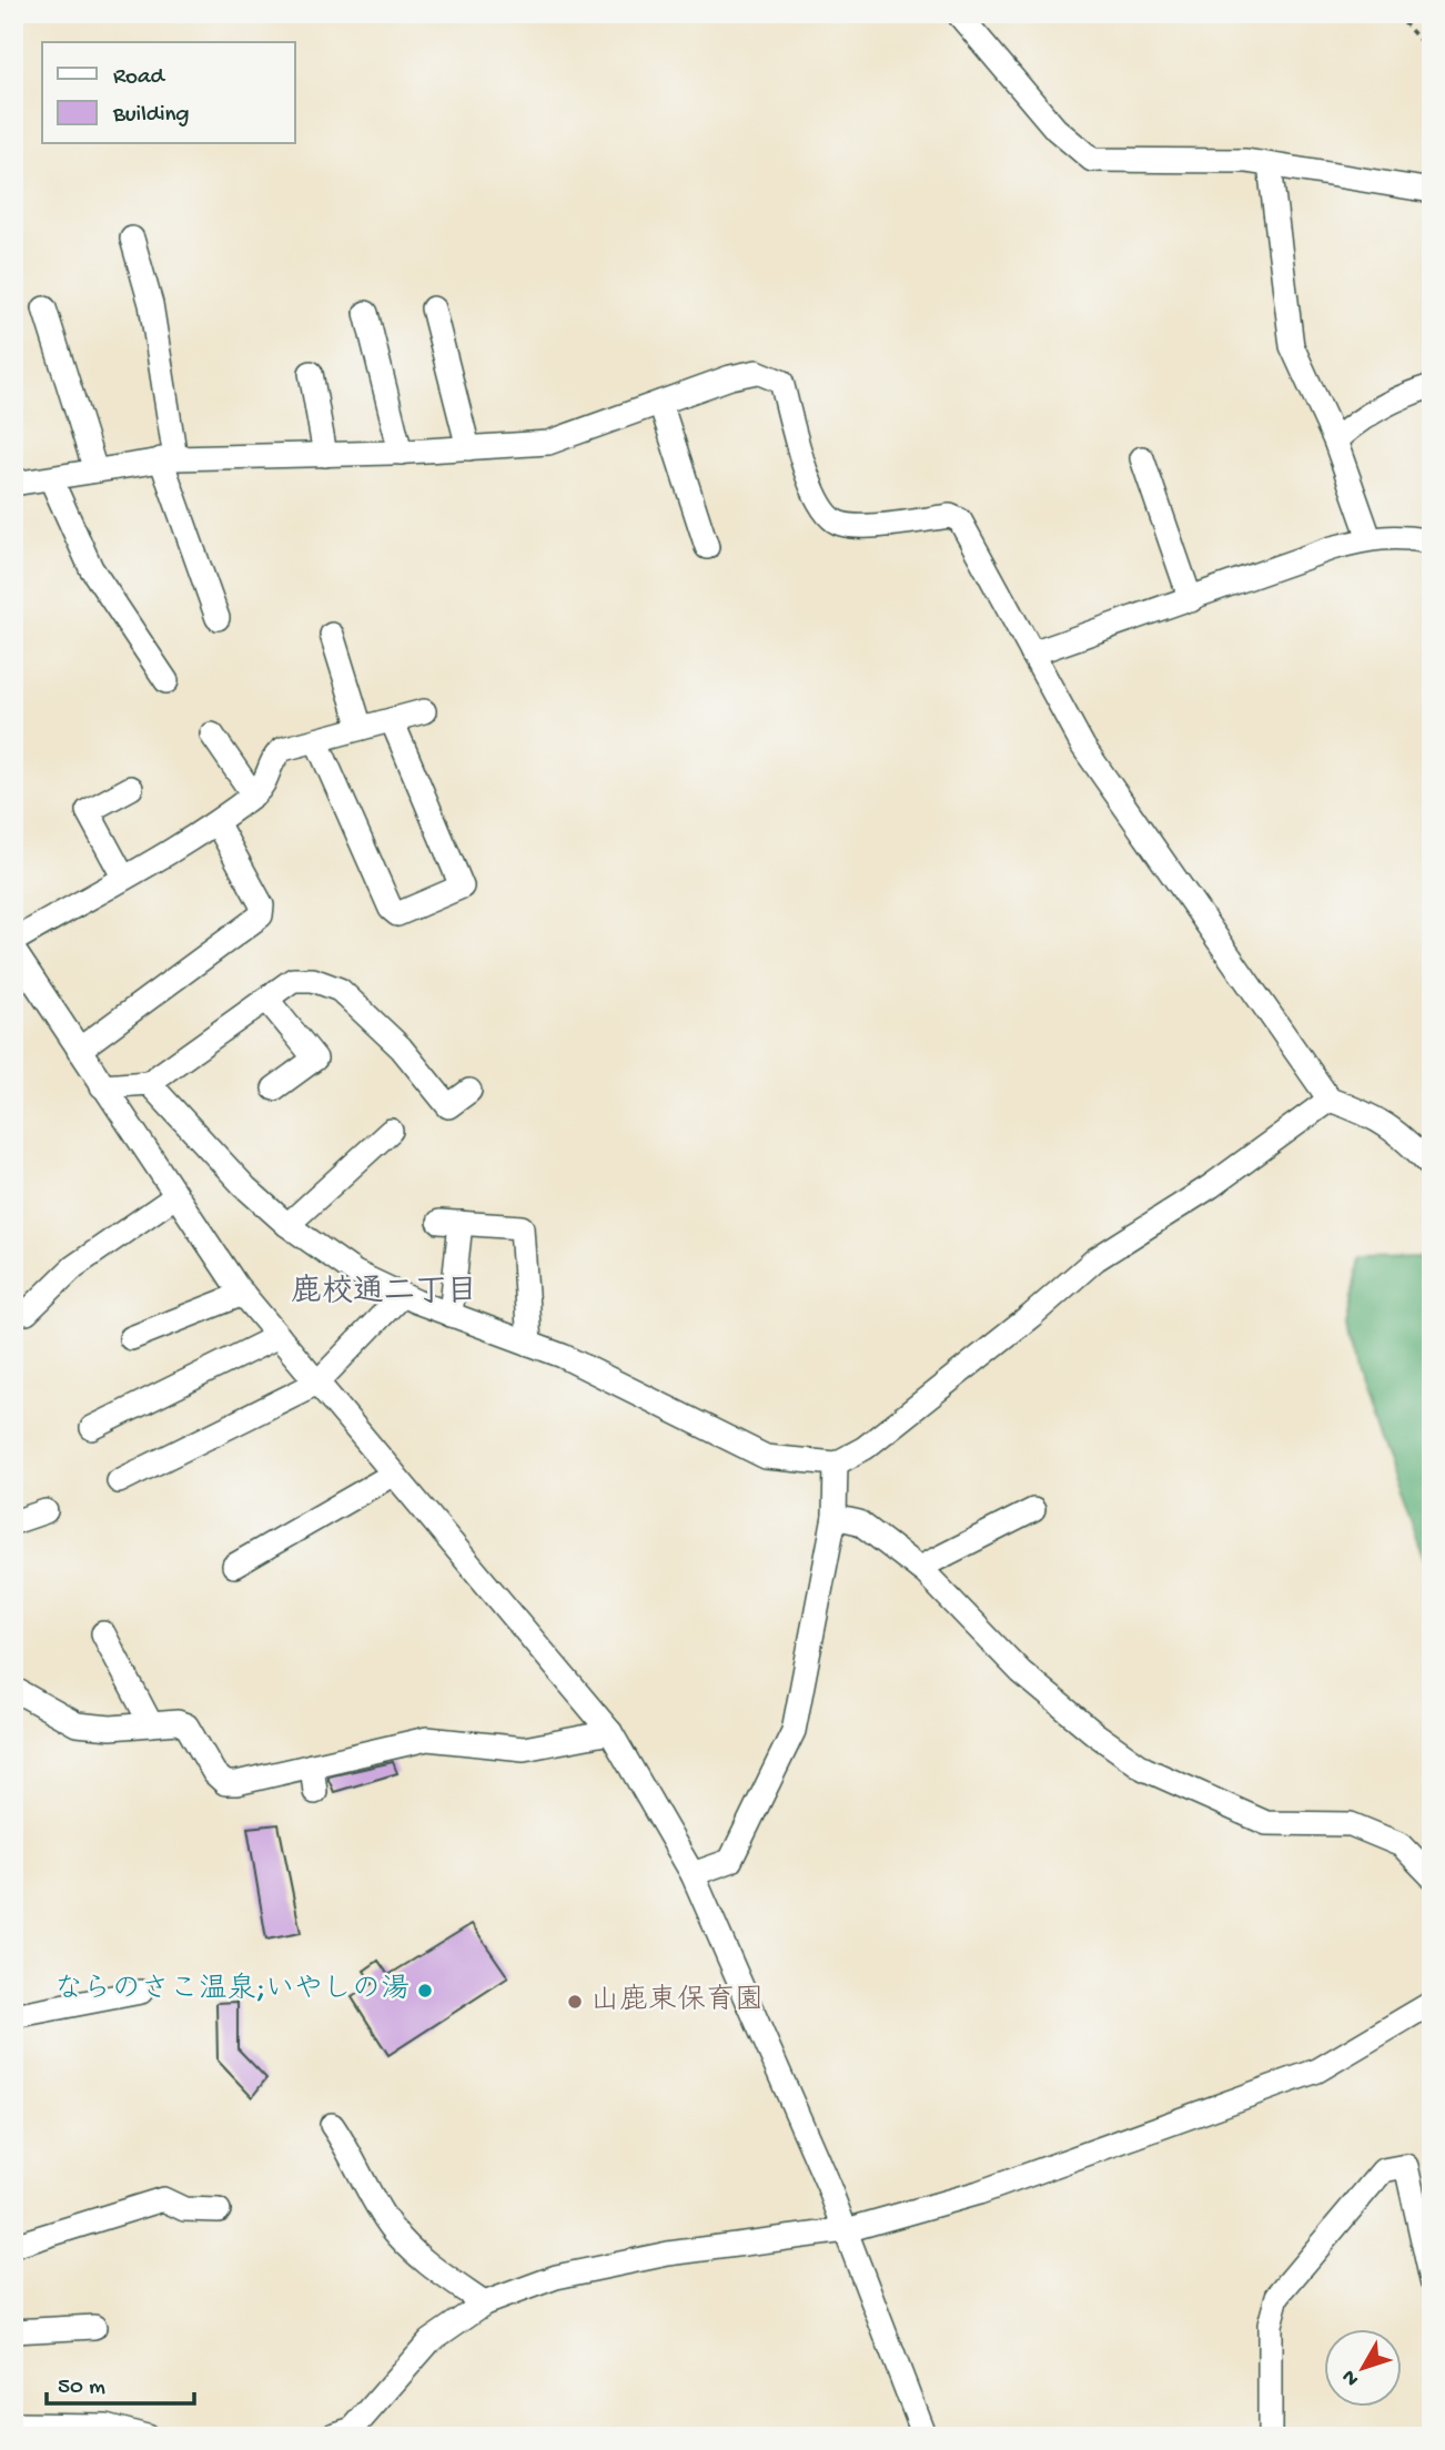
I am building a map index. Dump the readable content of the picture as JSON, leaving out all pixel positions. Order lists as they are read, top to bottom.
{
  "districts": ["鹿校通二丁目"],
  "places": ["ならのさこ温泉;いやしの湯", "山鹿東保育園"],
  "legend": ["Road", "Building"],
  "scale_bar": "50 m",
  "north": "bottom left"
}
